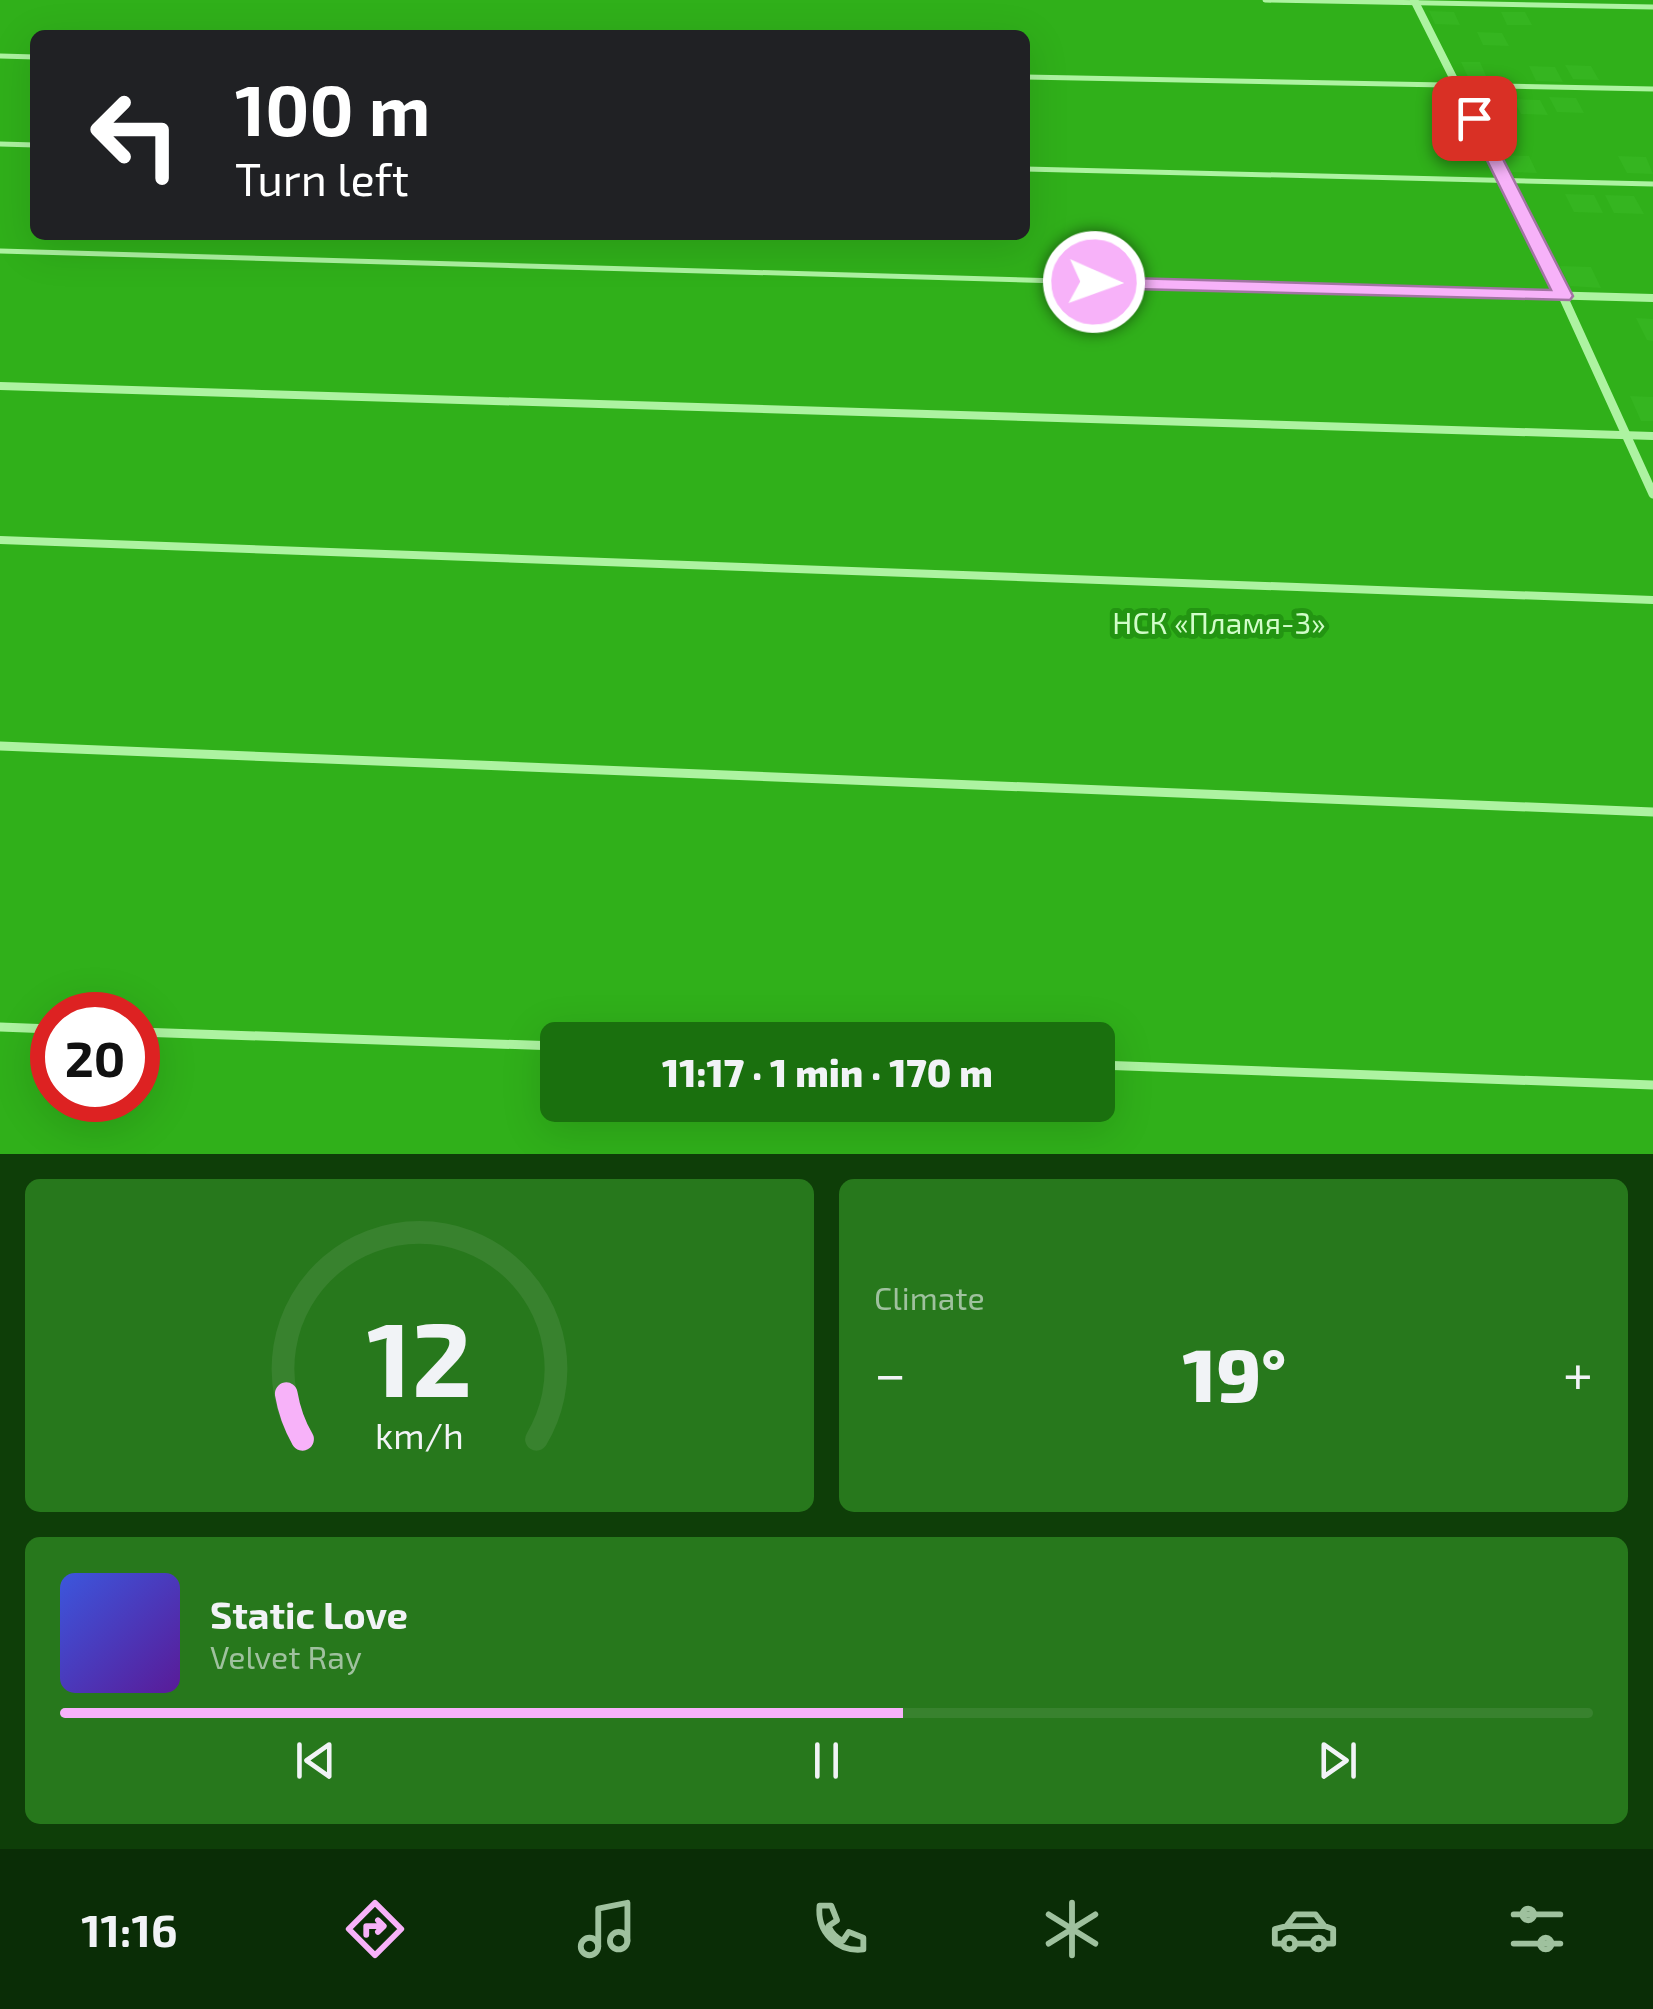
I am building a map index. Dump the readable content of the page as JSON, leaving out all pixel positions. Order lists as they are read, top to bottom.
{
  "parks": ["НСК «Пламя-3»"],
  "page": {
    "turn": ["100 m", "Turn left"],
    "limit": "20",
    "trip": "11:17 · 1 min · 170 m",
    "tile": "Climate",
    "heat": ["−", "19°", "+"],
    "song": ["Static Love", "Velvet Ray"],
    "tabs": "11:16",
    "gauge": ["12", "km/h"]
  }
}
